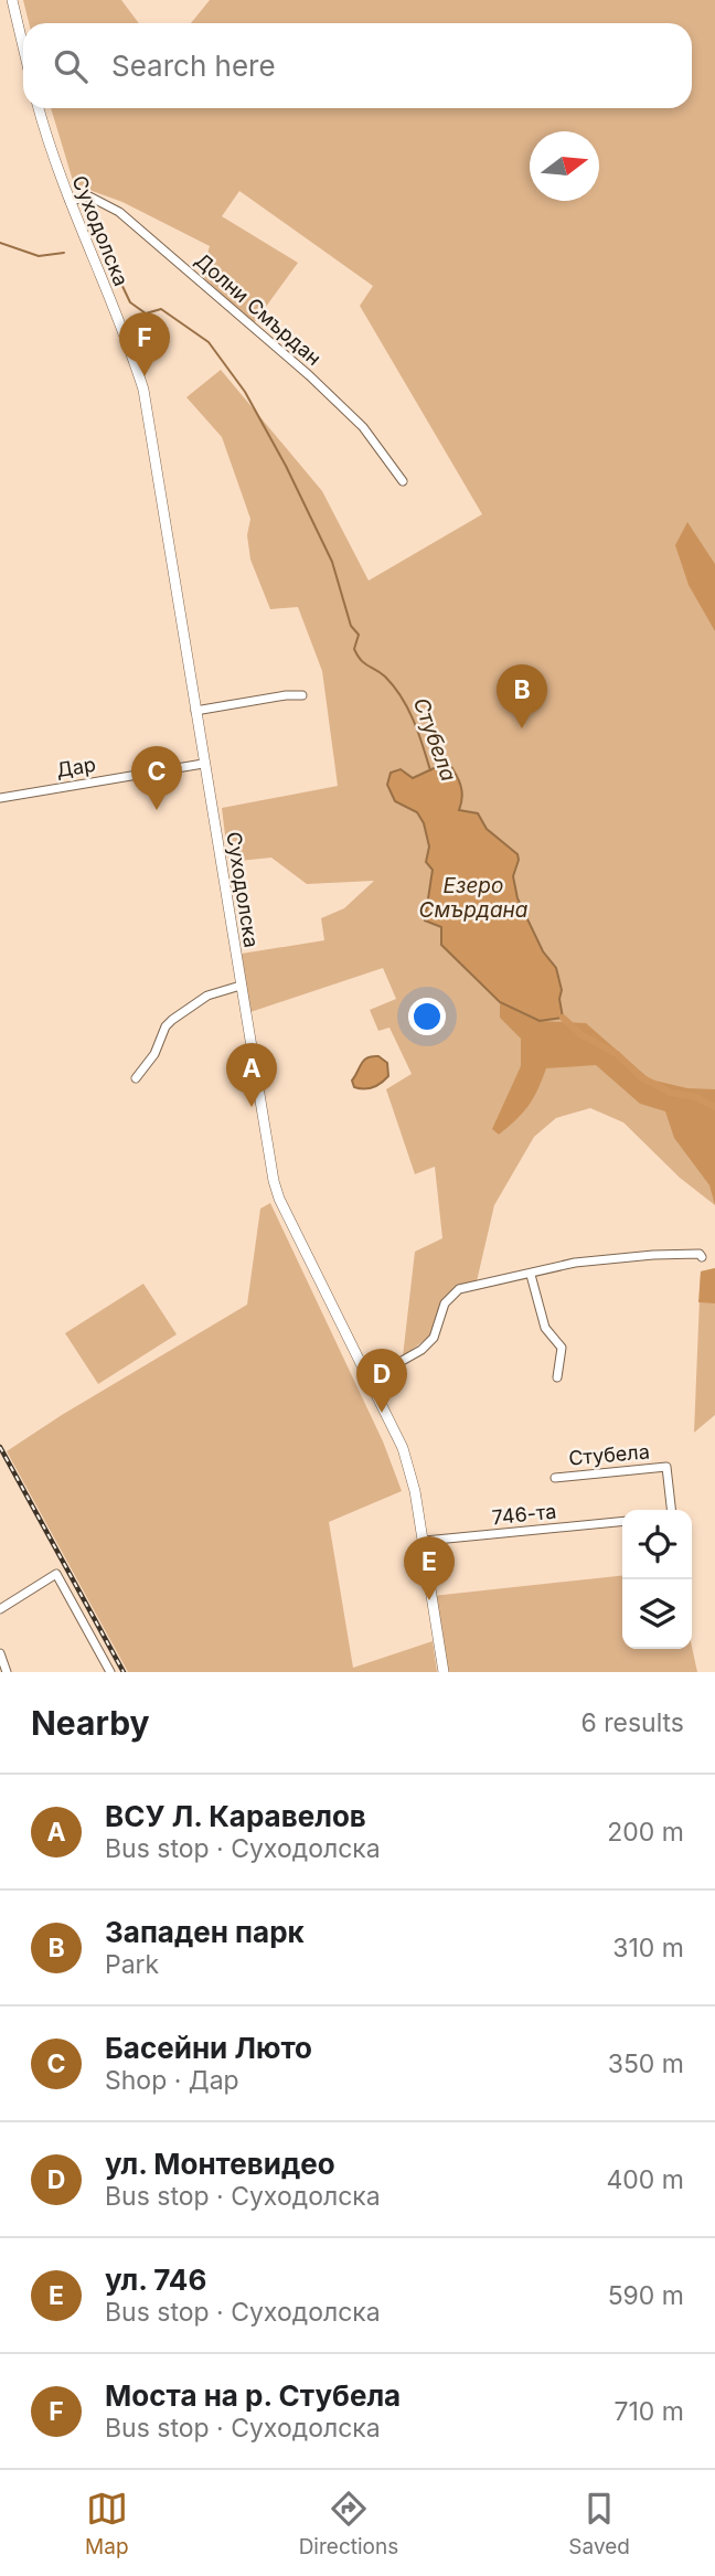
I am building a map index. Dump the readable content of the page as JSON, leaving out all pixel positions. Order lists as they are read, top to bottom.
{
  "streets": {
    "street": [
      "Суходолска",
      "Долни Смърдан",
      "Дар",
      "Стубела",
      "746-та"
    ]
  },
  "crossings": [
    ["Суходолска", "Долни Смърдан"],
    ["Суходолска", "Дар"],
    ["Суходолска", "746-та"]
  ],
  "water": ["Стубела", "Езеро Смърдана"],
  "north": "right",
  "page": {
    "search": "Search here",
    "pins": [
      "F",
      "B",
      "C",
      "A",
      "D",
      "E"
    ],
    "heading": ["Nearby", "6 results"],
    "list": [
      {
        "mark": "A",
        "name": "ВСУ Л. Каравелов",
        "note": "Bus stop · Суходолска",
        "value": "200 m"
      },
      {
        "mark": "B",
        "name": "Западен парк",
        "note": "Park",
        "value": "310 m"
      },
      {
        "mark": "C",
        "name": "Басейни Люто",
        "note": "Shop · Дар",
        "value": "350 m"
      },
      {
        "mark": "D",
        "name": "ул. Монтевидео",
        "note": "Bus stop · Суходолска",
        "value": "400 m"
      },
      {
        "mark": "E",
        "name": "ул. 746",
        "note": "Bus stop · Суходолска",
        "value": "590 m"
      },
      {
        "mark": "F",
        "name": "Моста на р. Стубела",
        "note": "Bus stop · Суходолска",
        "value": "710 m"
      }
    ],
    "nav": ["Map", "Directions", "Saved"]
  }
}
